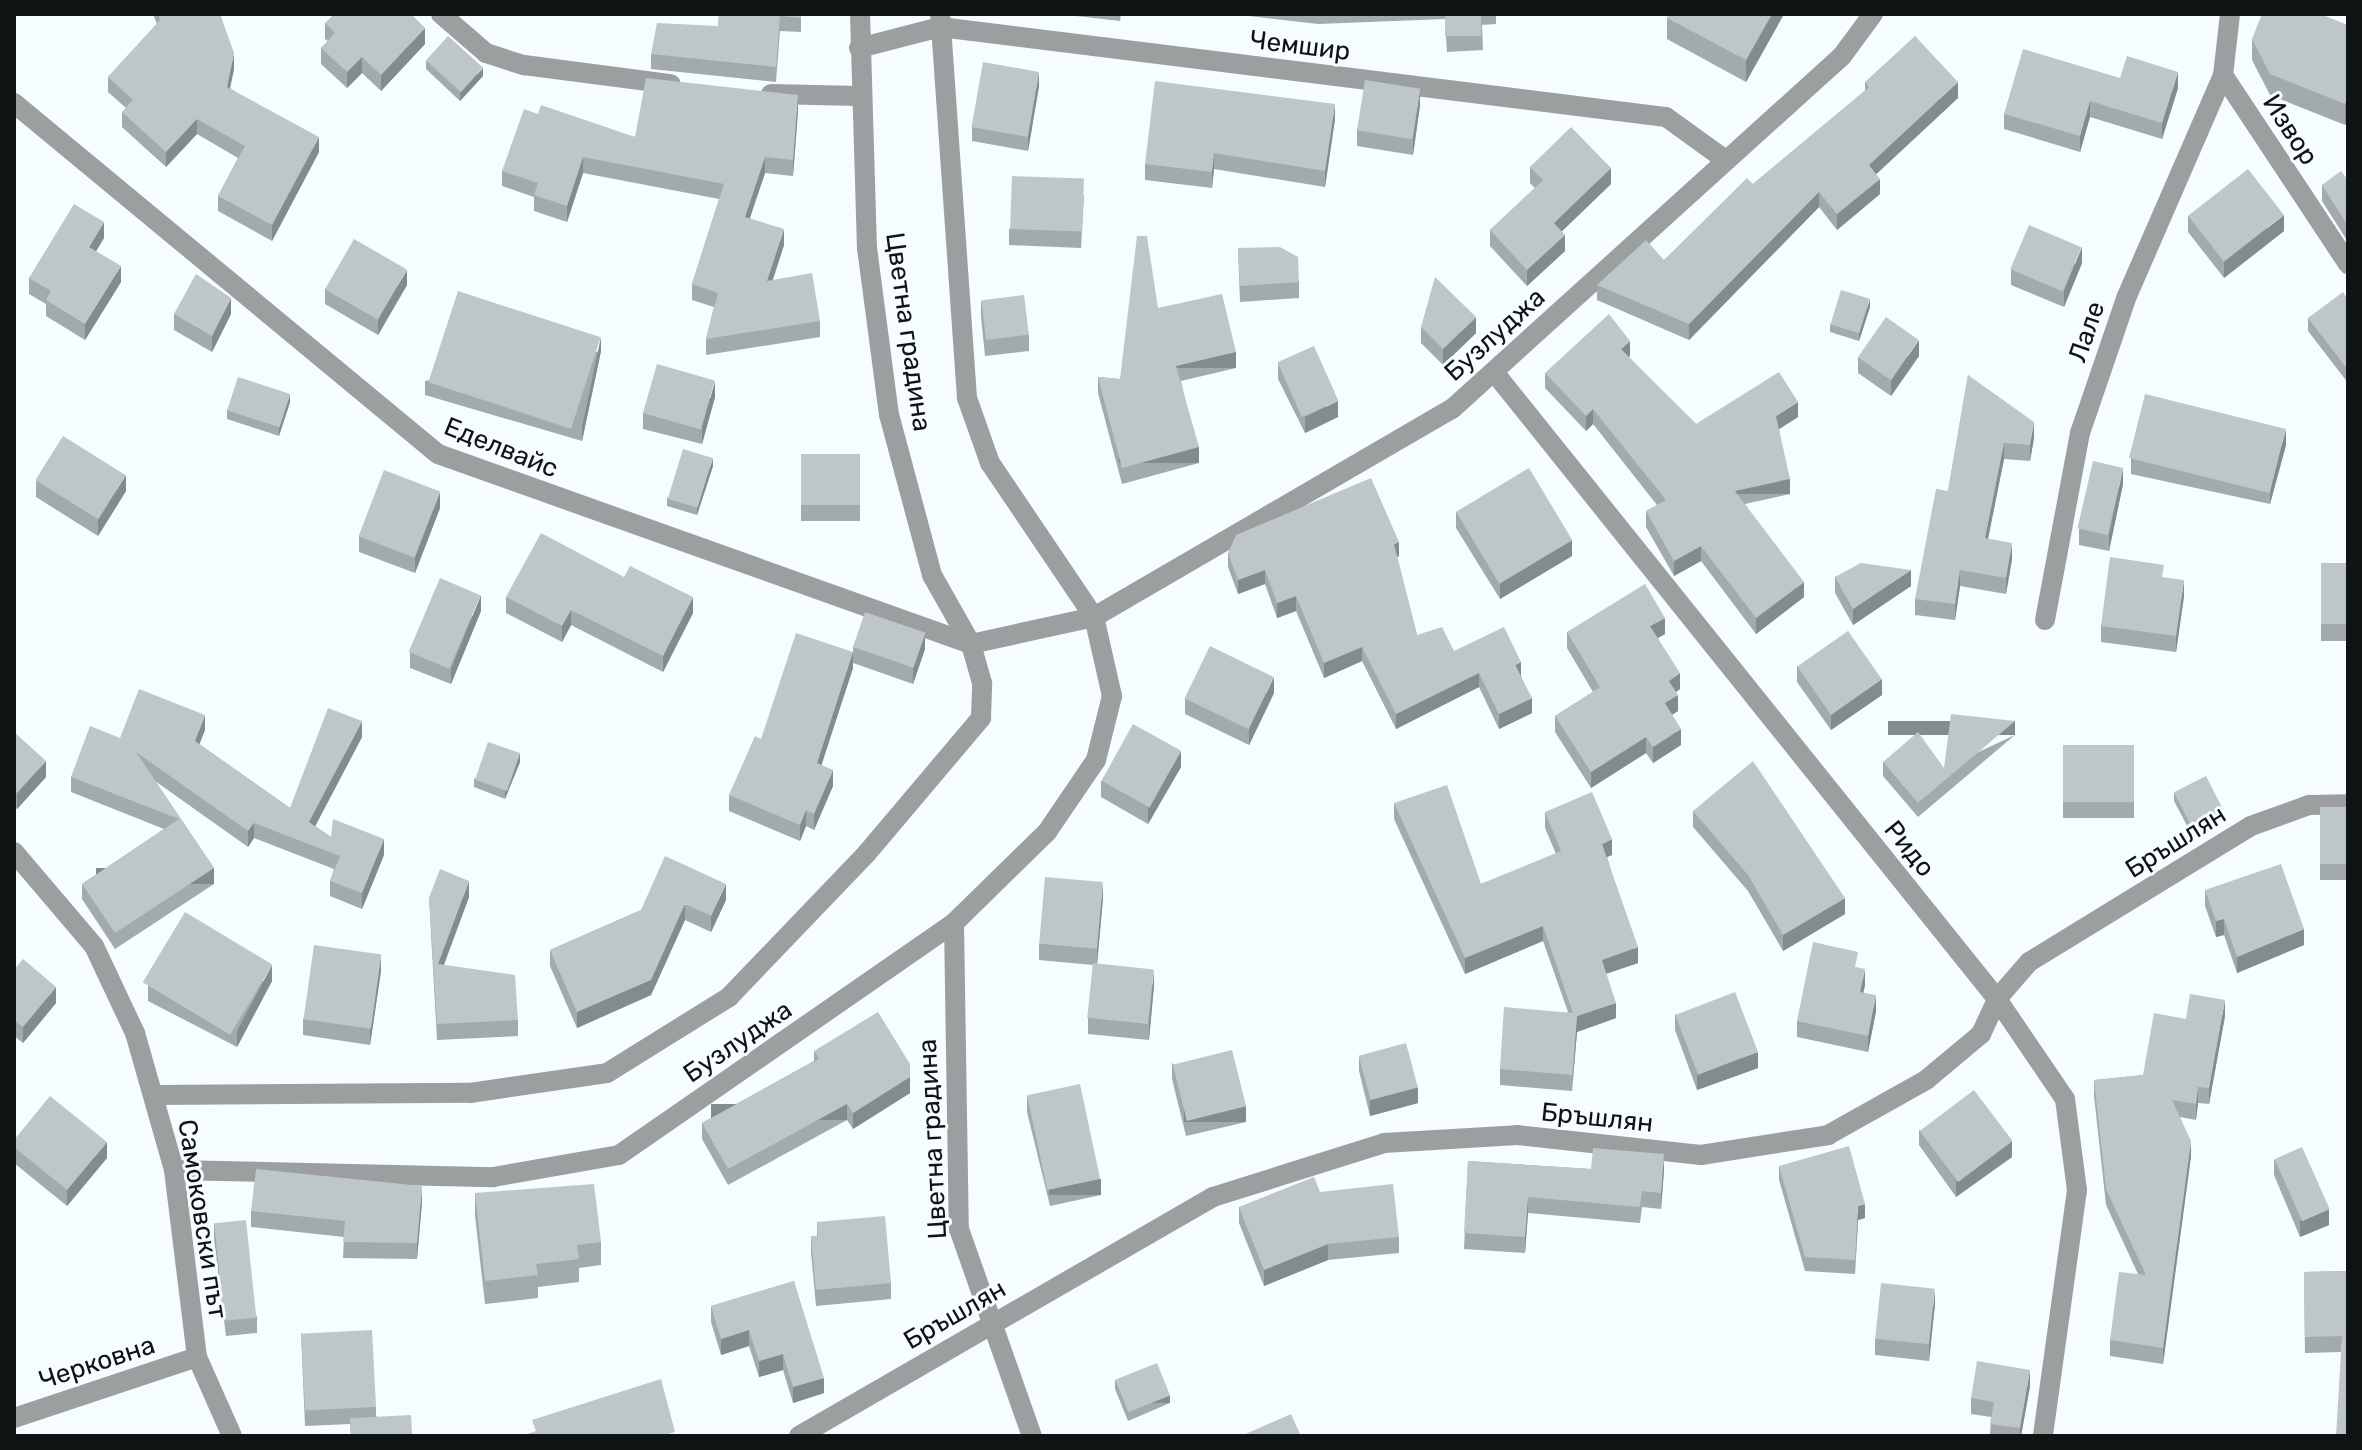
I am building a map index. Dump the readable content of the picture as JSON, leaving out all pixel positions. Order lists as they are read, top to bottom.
{
  "streets": {
    "street": [
      "Чемшир",
      "Извор",
      "Цветна градина",
      "Лале",
      "Бузлуджа",
      "Еделвайс",
      "Бръшлян",
      "Ридо",
      "Самоковски път",
      "Черковна"
    ]
  },
  "crossings": [
    ["Чемшир", "Цветна градина"],
    ["Чемшир", "Бузлуджа"],
    ["Извор", "Лале"],
    ["Цветна градина", "Бузлуджа"],
    ["Цветна градина", "Еделвайс"],
    ["Цветна градина", "Бръшлян"],
    ["Бузлуджа", "Еделвайс"],
    ["Бузлуджа", "Ридо"],
    ["Бузлуджа", "Самоковски път"],
    ["Бръшлян", "Ридо"],
    ["Самоковски път", "Черковна"]
  ]
}
